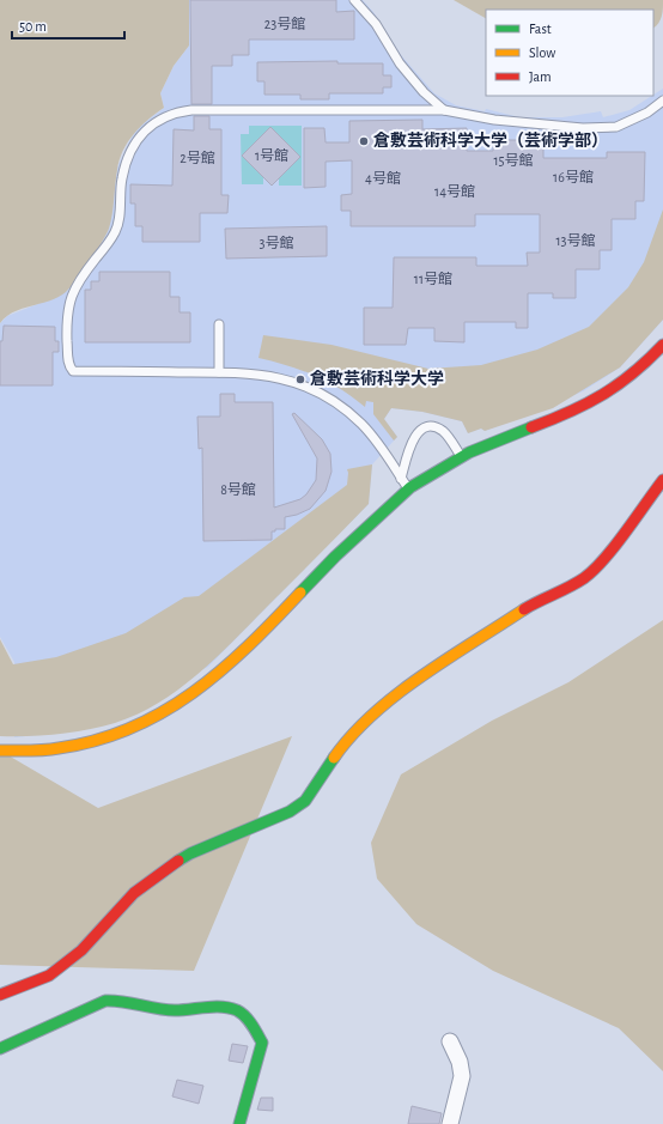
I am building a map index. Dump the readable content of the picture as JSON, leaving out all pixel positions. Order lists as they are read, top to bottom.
{
  "places": ["倉敷芸術科学大学（芸術学部）", "倉敷芸術科学大学"],
  "house_numbers": [
    "23号館",
    "1号館",
    "2号館",
    "15号館",
    "16号館",
    "4号館",
    "14号館",
    "13号館",
    "3号館",
    "11号館",
    "8号館"
  ],
  "legend": ["Fast", "Slow", "Jam"],
  "scale_bar": "50 m"
}
